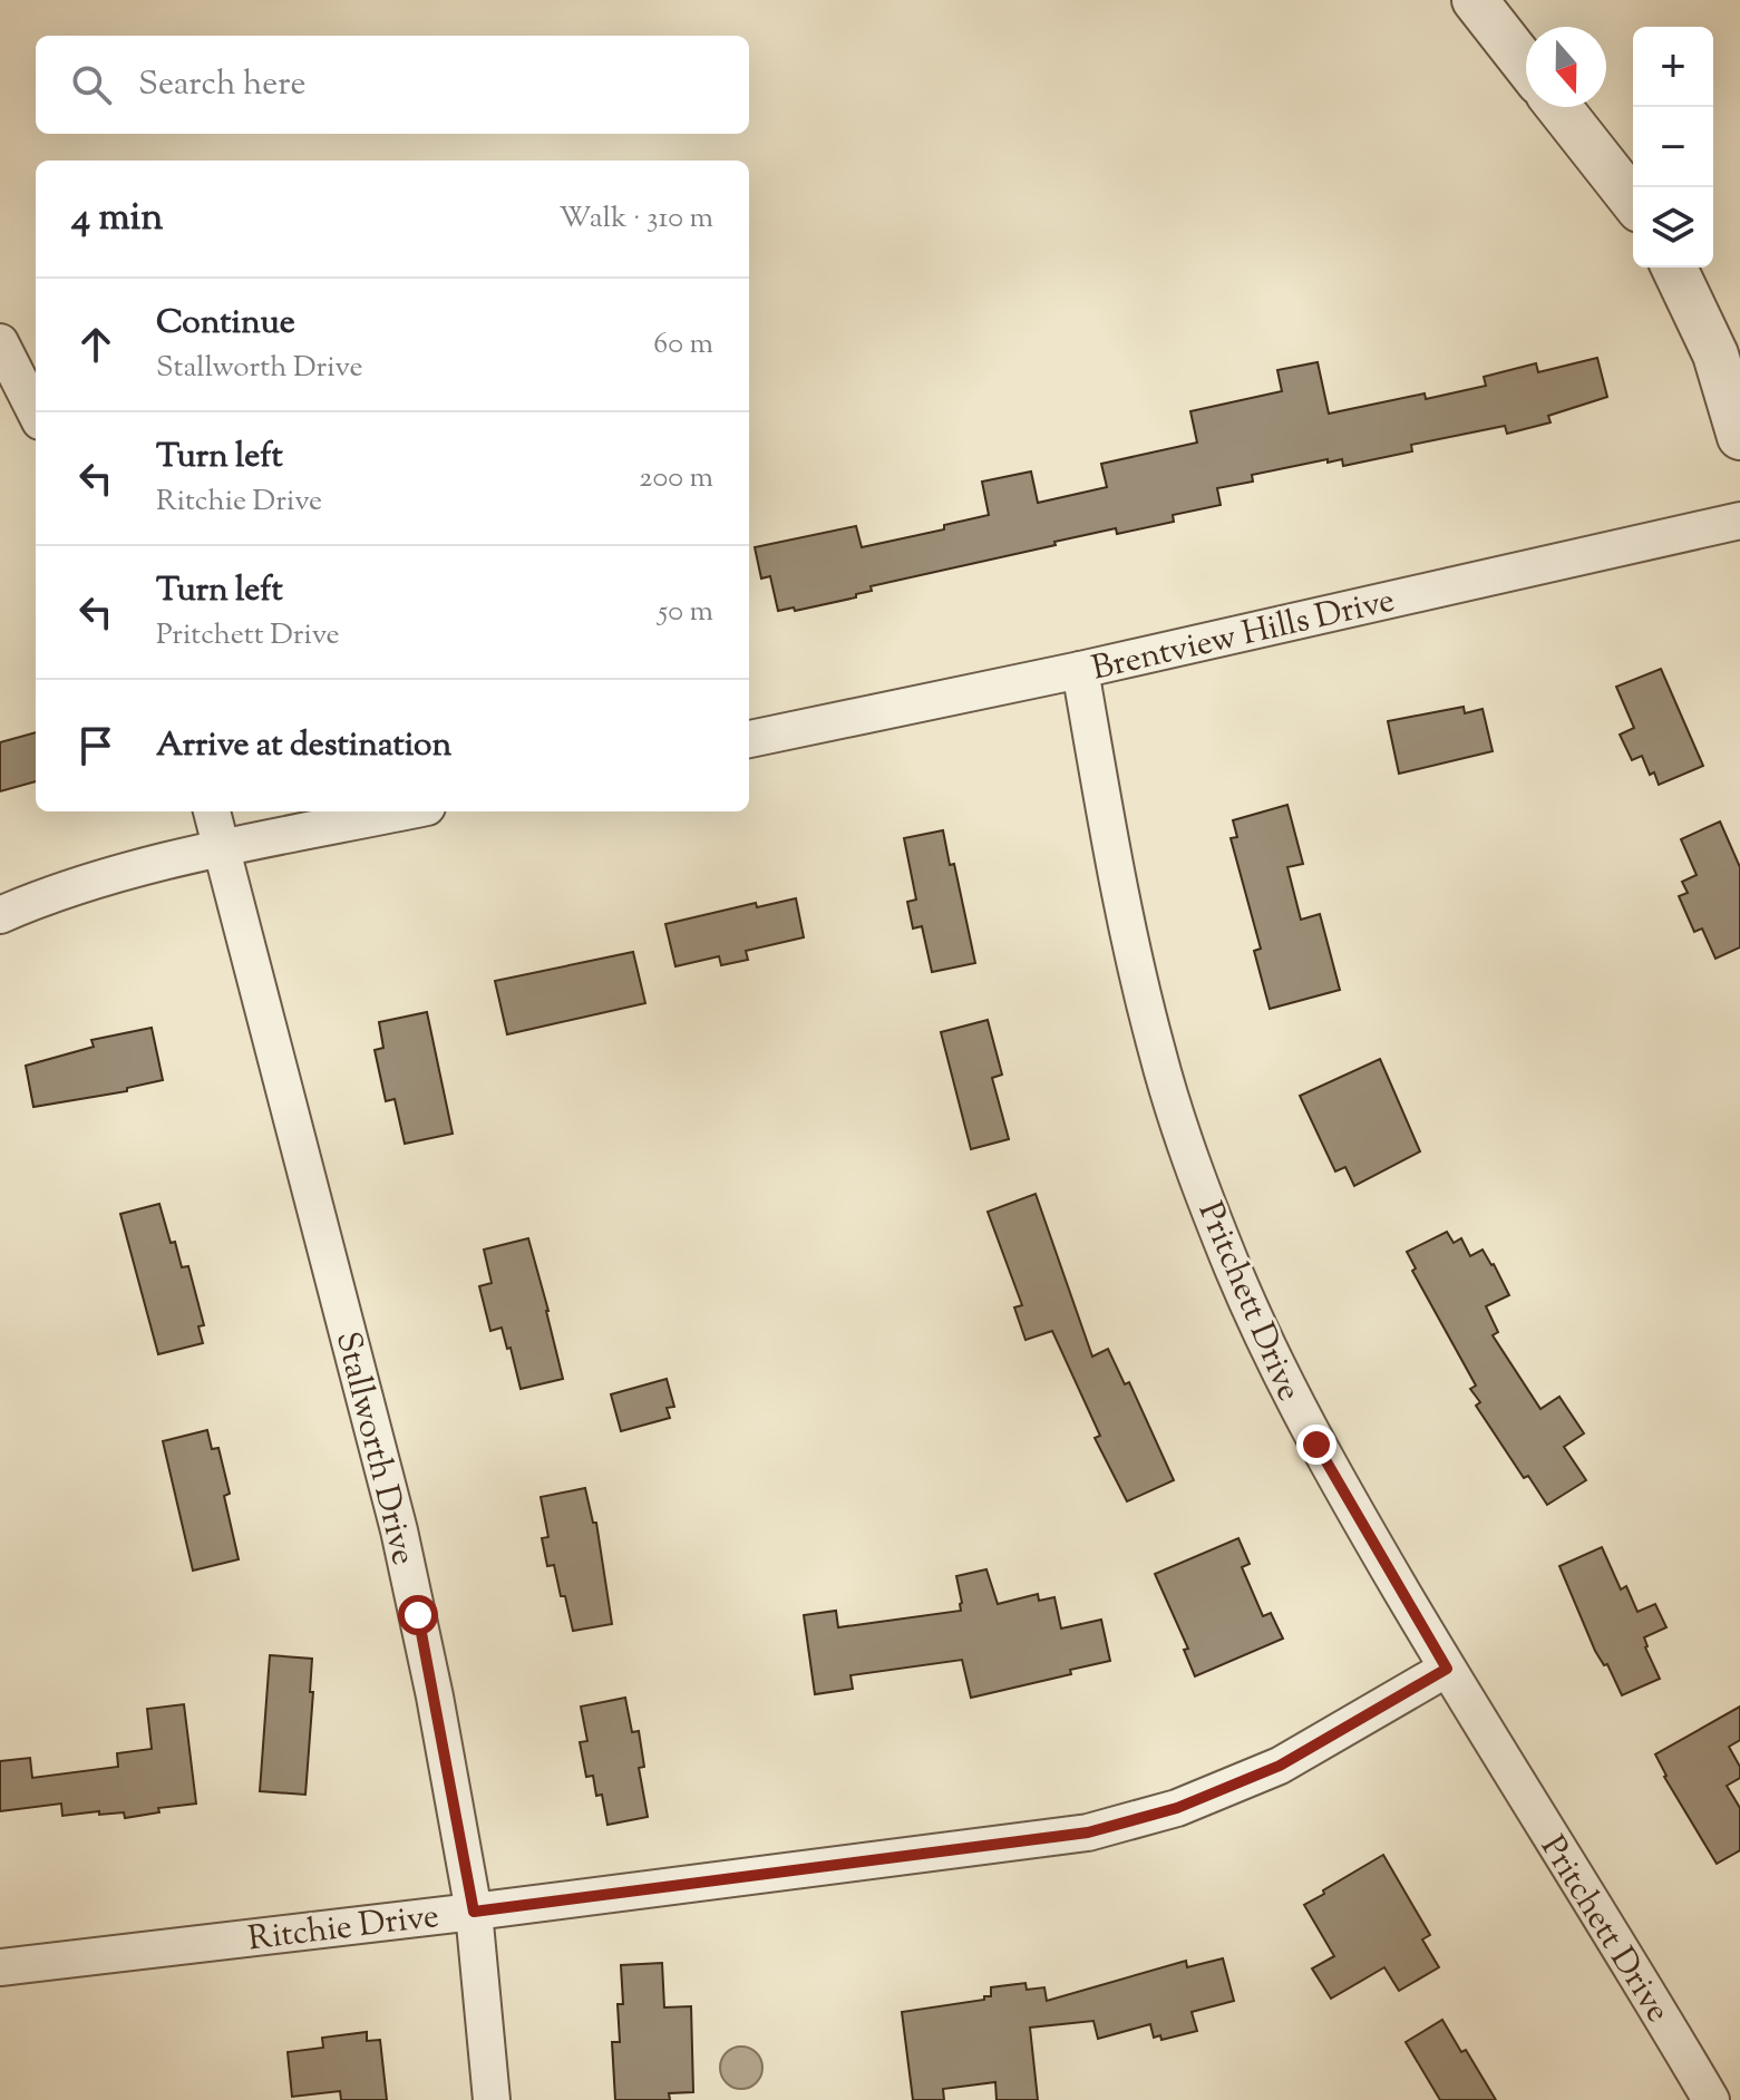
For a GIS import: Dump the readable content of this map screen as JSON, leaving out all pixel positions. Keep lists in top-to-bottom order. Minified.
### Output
{"streets":{"street":["Brentview Hills Drive","Pritchett Drive","Stallworth Drive","Ritchie Drive"]},"crossings":[["Brentview Hills Drive","Pritchett Drive"],["Pritchett Drive","Ritchie Drive"],["Stallworth Drive","Ritchie Drive"]],"north":"bottom","page":{"map_buttons":["+","−"],"search":"Search here","heading":["4 min","Walk · 310 m"],"list":[["Continue","Stallworth Drive","60 m"],["Turn left","Ritchie Drive","200 m"],["Turn left","Pritchett Drive","50 m"],"Arrive at destination"]}}
